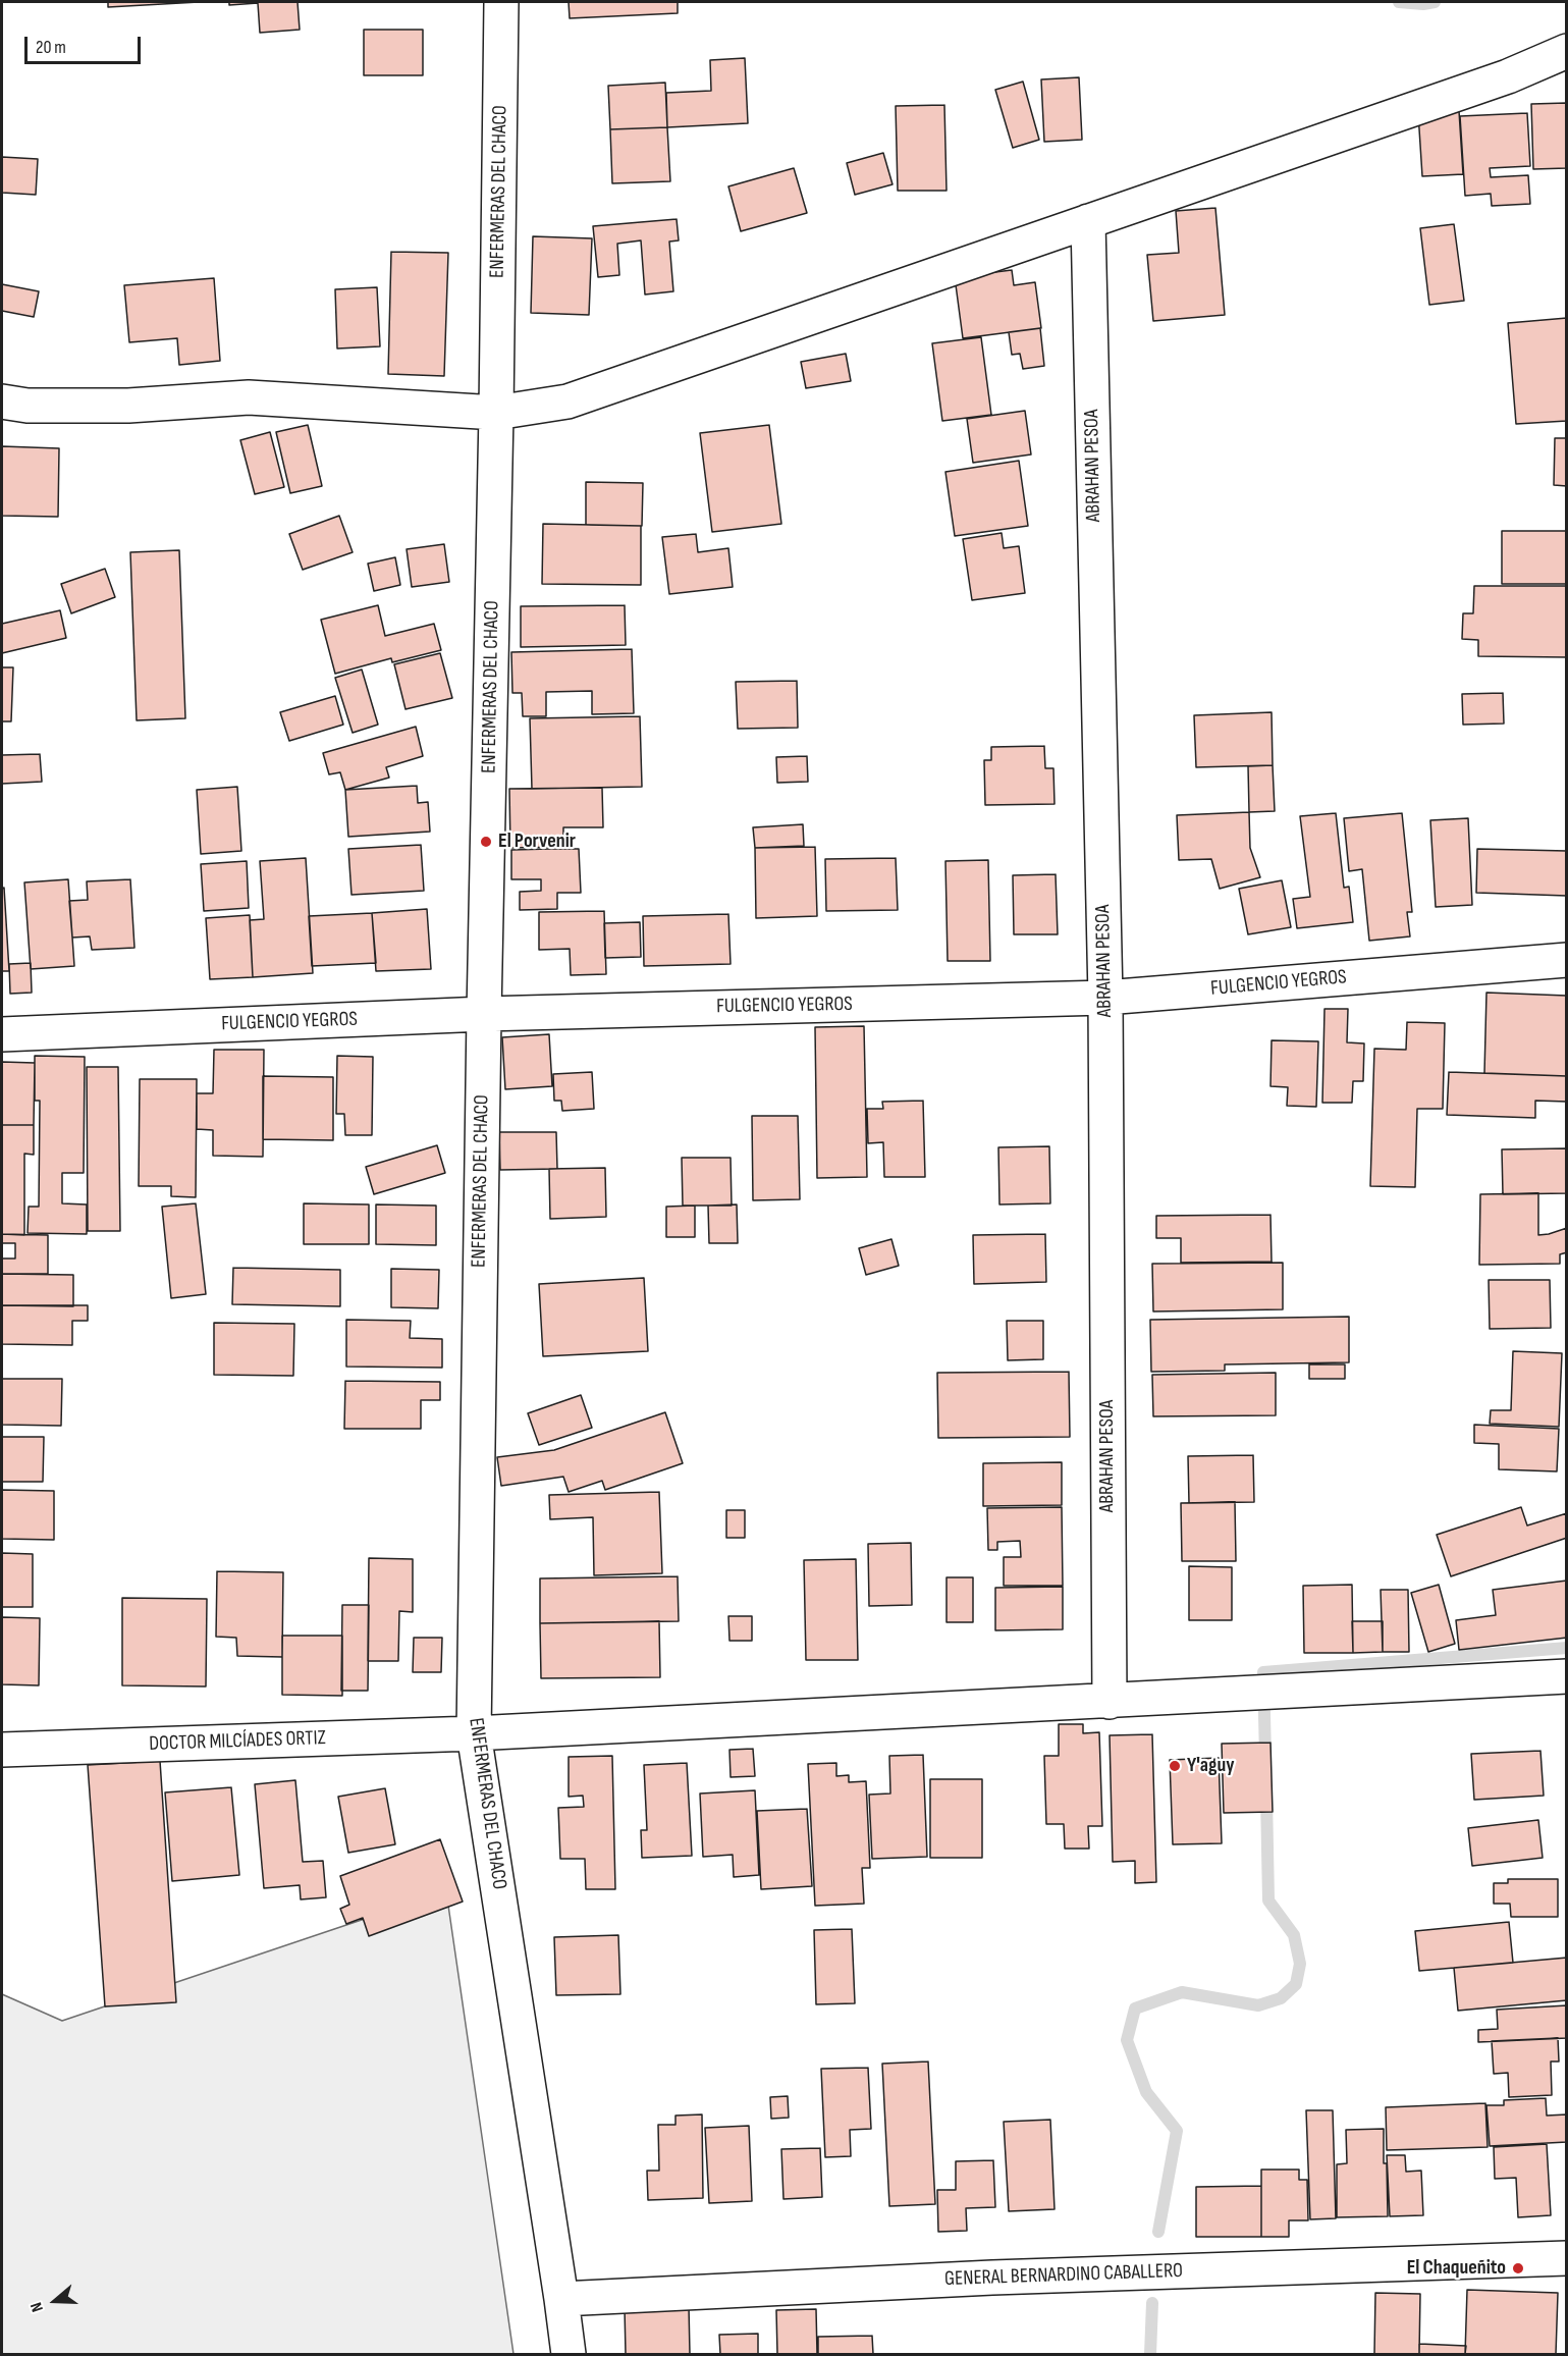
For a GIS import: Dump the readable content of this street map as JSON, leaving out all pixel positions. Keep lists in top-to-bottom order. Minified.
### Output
{"streets":{"street":["ENFERMERAS DEL CHACO","ABRAHAN PESOA","FULGENCIO YEGROS","DOCTOR MILCÍADES ORTIZ","GENERAL BERNARDINO CABALLERO"]},"crossings":[["ENFERMERAS DEL CHACO","FULGENCIO YEGROS"],["ENFERMERAS DEL CHACO","DOCTOR MILCÍADES ORTIZ"],["ENFERMERAS DEL CHACO","GENERAL BERNARDINO CABALLERO"],["ABRAHAN PESOA","FULGENCIO YEGROS"],["ABRAHAN PESOA","DOCTOR MILCÍADES ORTIZ"]],"places":["El Porvenir","Y'aguy","El Chaqueñito"],"scale_bar":"20 m","north":"left"}
